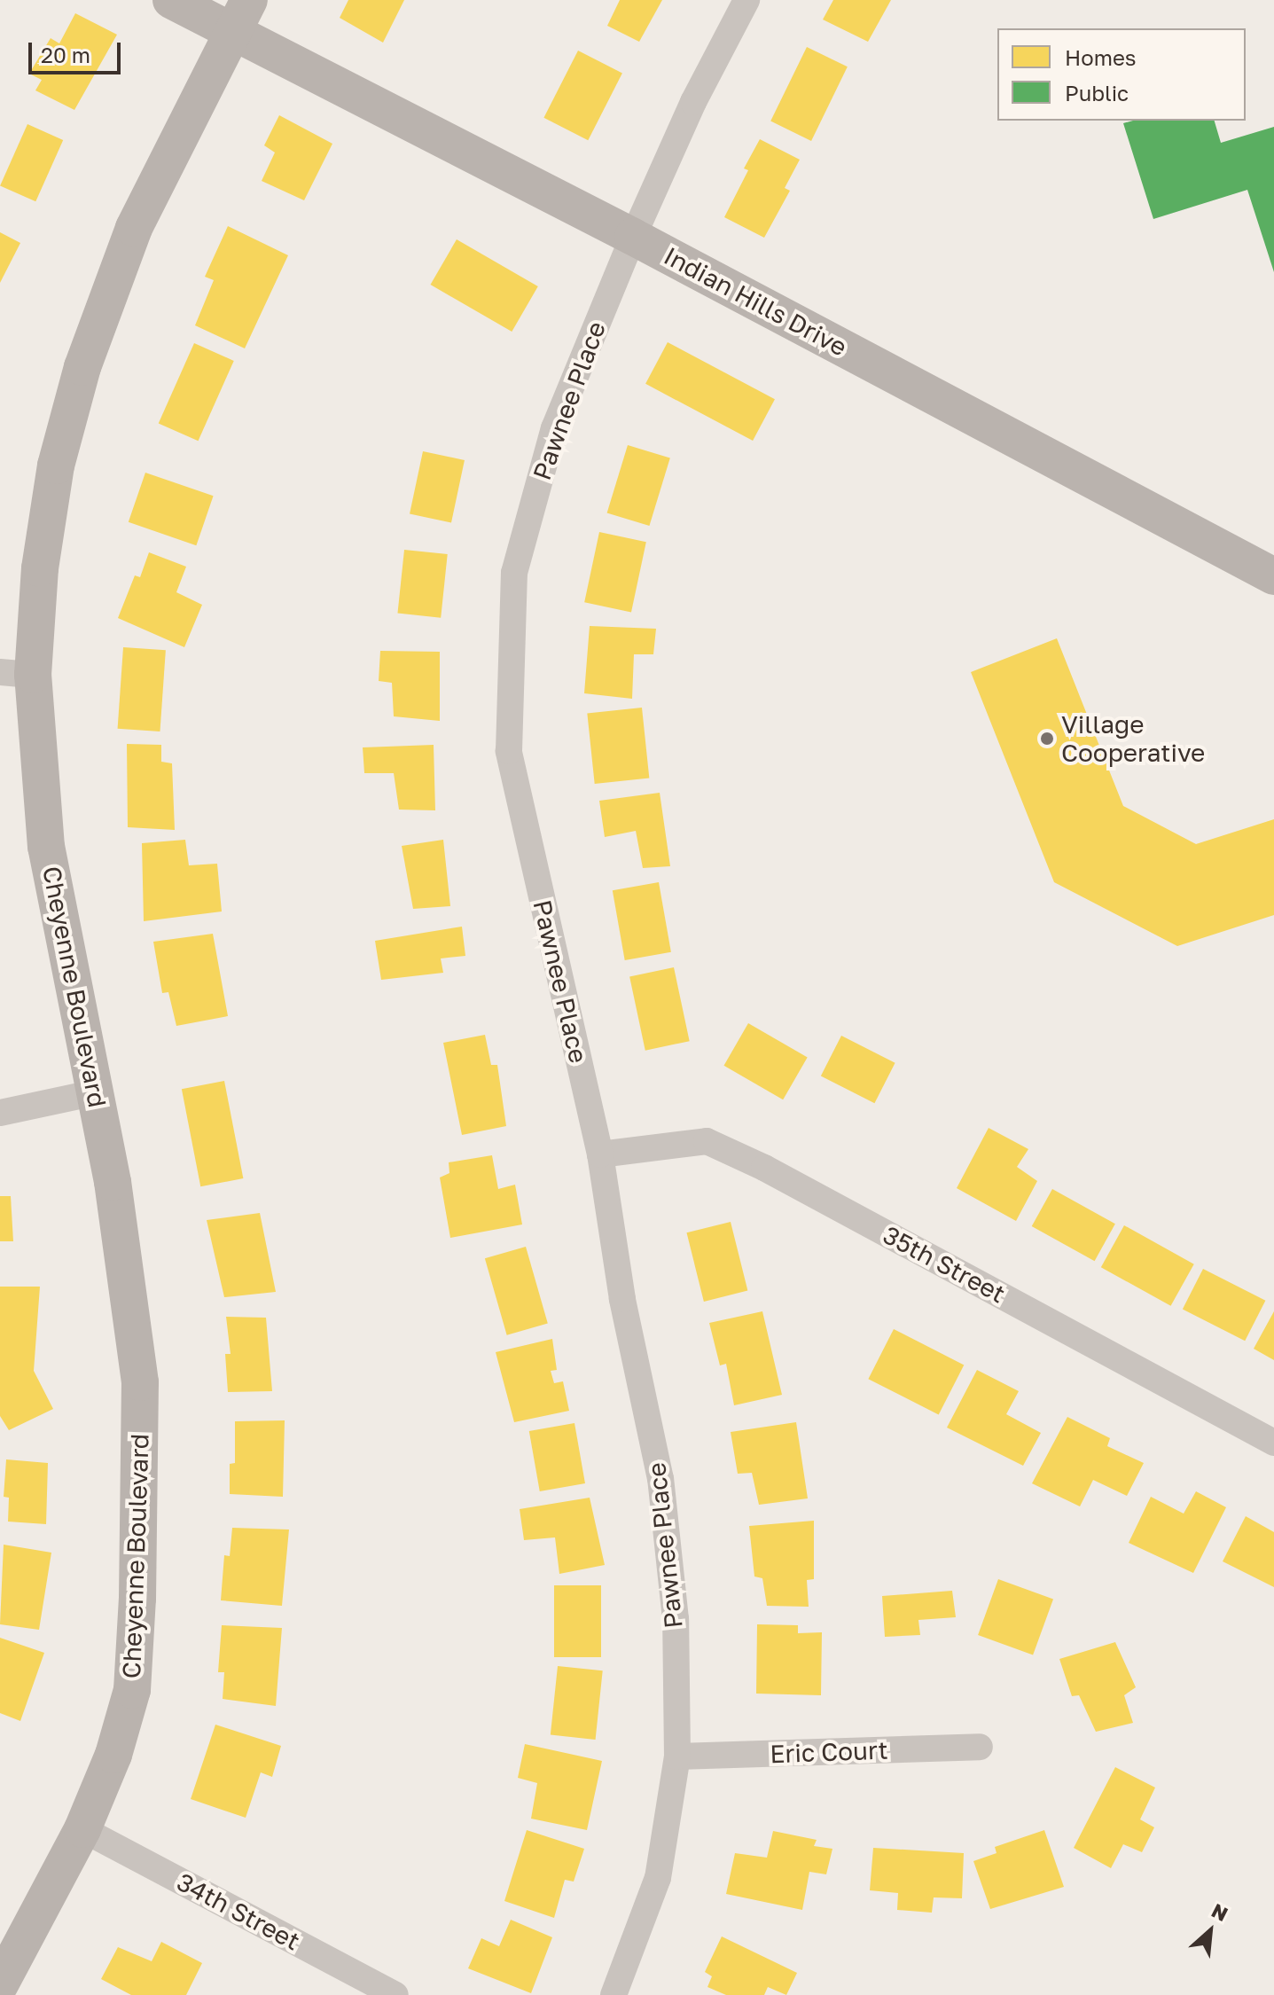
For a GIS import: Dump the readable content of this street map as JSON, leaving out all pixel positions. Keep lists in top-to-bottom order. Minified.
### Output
{"streets":{"street":["Indian Hills Drive","Pawnee Place","Cheyenne Boulevard","35th Street","Eric Court","34th Street"]},"crossings":[["Indian Hills Drive","Pawnee Place"],["Indian Hills Drive","Cheyenne Boulevard"],["Pawnee Place","35th Street"],["Pawnee Place","Eric Court"],["Cheyenne Boulevard","34th Street"]],"places":["Village Cooperative"],"legend":["Homes","Public"],"scale_bar":"20 m","north":"top right"}
